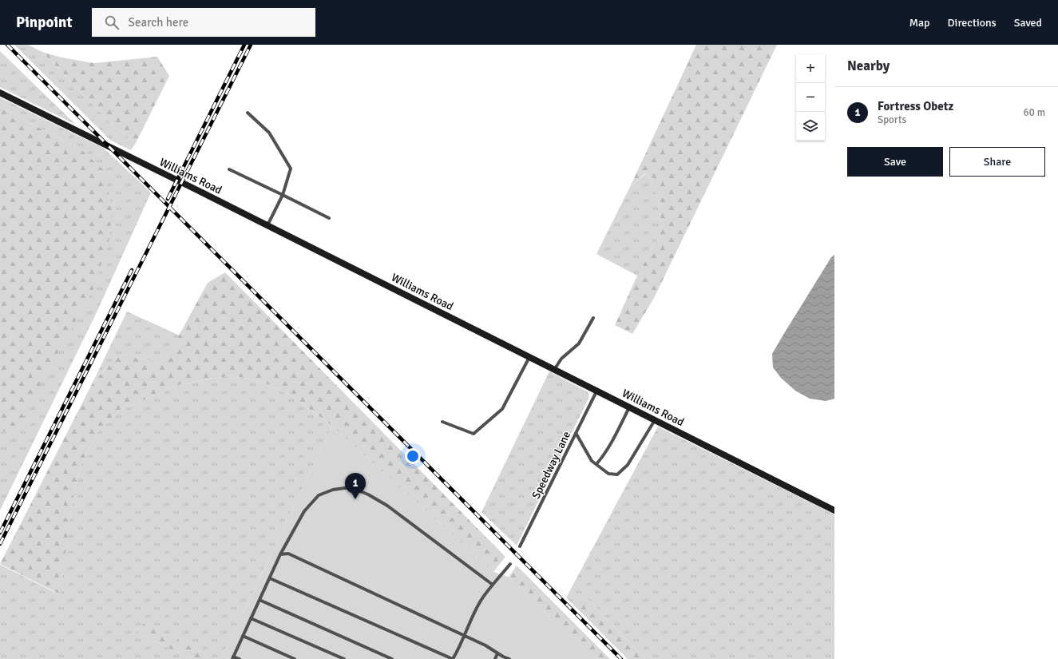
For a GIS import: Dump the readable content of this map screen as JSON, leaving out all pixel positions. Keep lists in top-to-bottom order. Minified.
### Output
{"streets":{"main road":["Williams Road"],"lane":["Speedway Lane"]},"crossings":[["Williams Road","Speedway Lane"]],"page":{"header":"Pinpoint","search":"Search here","nav":["Map","Directions","Saved"],"heading":"Nearby","map_buttons":["+","−"],"list":[{"mark":"1","name":"Fortress Obetz","note":"Sports","value":"60 m"}],"buttons":["Save","Share"],"pins":"1"}}
